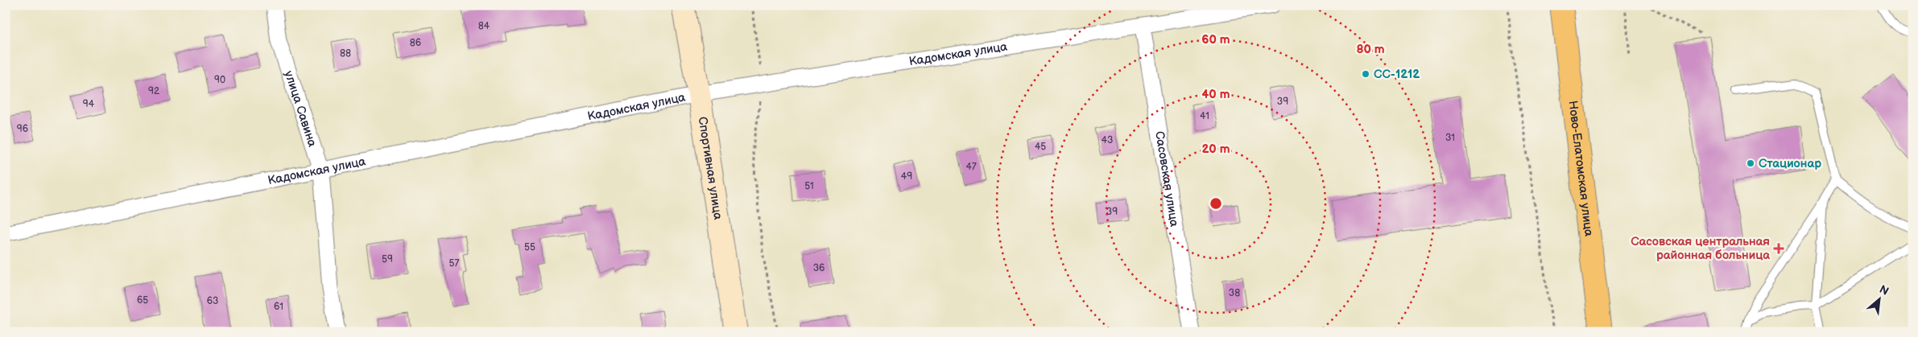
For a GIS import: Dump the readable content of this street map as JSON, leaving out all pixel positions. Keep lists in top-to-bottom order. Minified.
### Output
{"streets":{"main road":["Ново-Елатомская улица"],"street":["Кадомская улица","улица Савина","Спортивная улица","Сасовская улица"]},"crossings":[["Кадомская улица","улица Савина"],["Кадомская улица","Спортивная улица"],["Кадомская улица","Сасовская улица"]],"places":{"other":["СС-1212","Стационар"],"health":["Сасовская центральная районная больница"]},"house_numbers":["84","86","88","90","92","39","94","41","96","31","43","45","47","49","51","39","55","59","57","36","38","65","63","61"],"north":"top right","rings":["60 m","80 m","40 m","20 m"]}
